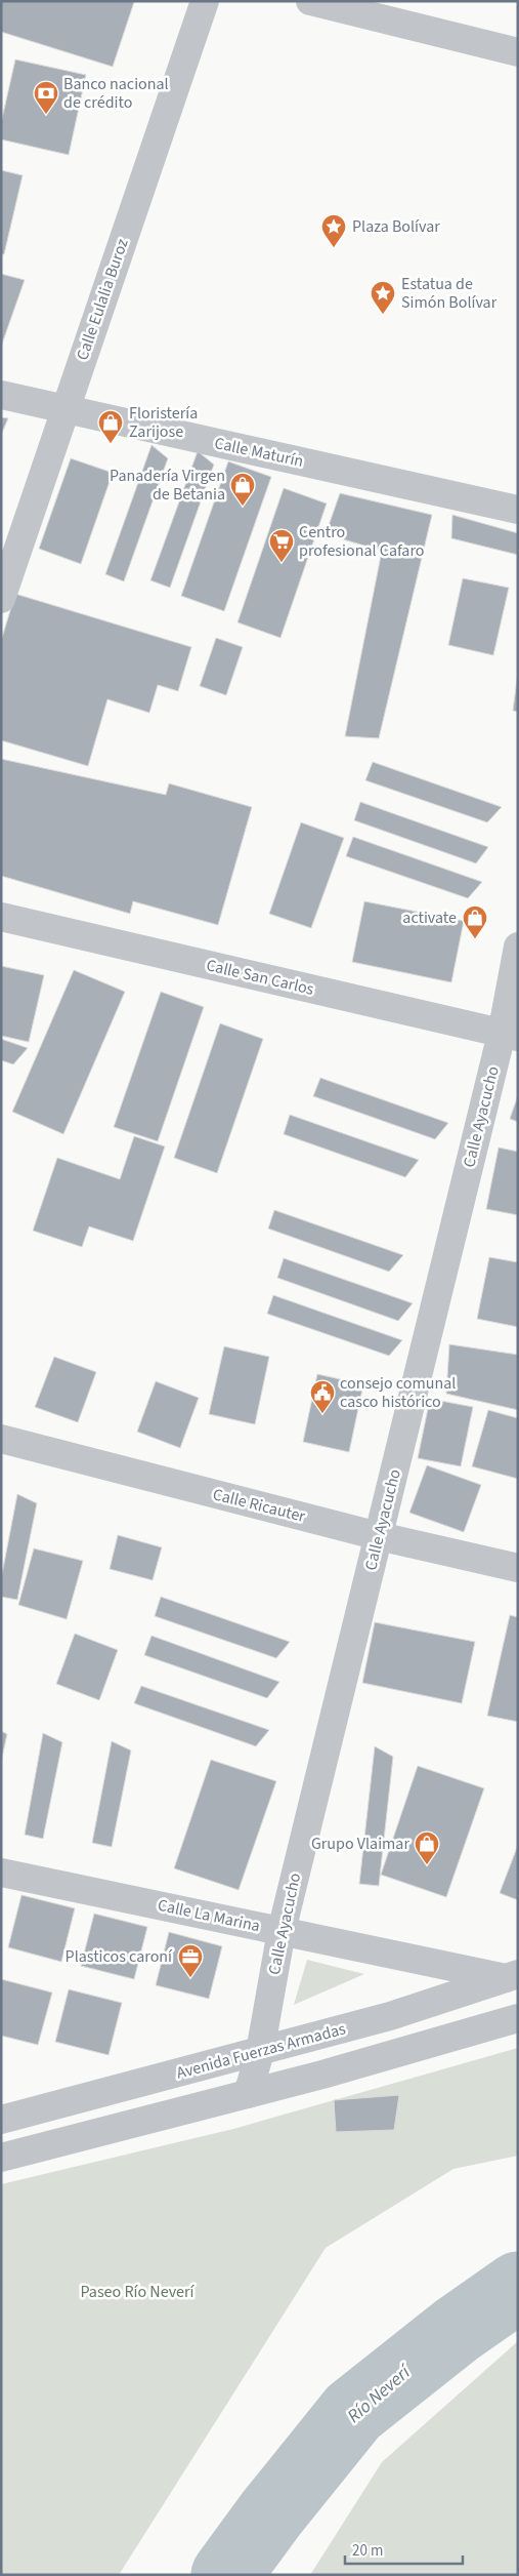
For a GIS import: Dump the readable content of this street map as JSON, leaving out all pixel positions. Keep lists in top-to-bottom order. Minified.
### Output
{"streets":{"street":["Calle Eulalia Buroz","Calle Maturín","Calle San Carlos","Calle Ayacucho","Calle Ricauter","Calle La Marina","Avenida Fuerzas Armadas"]},"crossings":[["Calle Eulalia Buroz","Calle Maturín"],["Calle San Carlos","Calle Ayacucho"],["Calle Ayacucho","Calle Ricauter"],["Calle Ayacucho","Calle La Marina"],["Calle Ayacucho","Avenida Fuerzas Armadas"],["Calle La Marina","Avenida Fuerzas Armadas"]],"water":["Río Neverí"],"parks":["Paseo Río Neverí"],"places":{"bank":["Banco nacional de crédito"],"place":["Plaza Bolívar","Estatua de Simón Bolívar"],"shop":["Floristería Zarijose","Panadería Virgen de Betania","activate","Grupo Vlaimar"],"supermarket":["Centro profesional Cafaro"],"public building":["consejo comunal casco histórico"],"office":["Plasticos caroní"]},"scale_bar":"20 m"}
